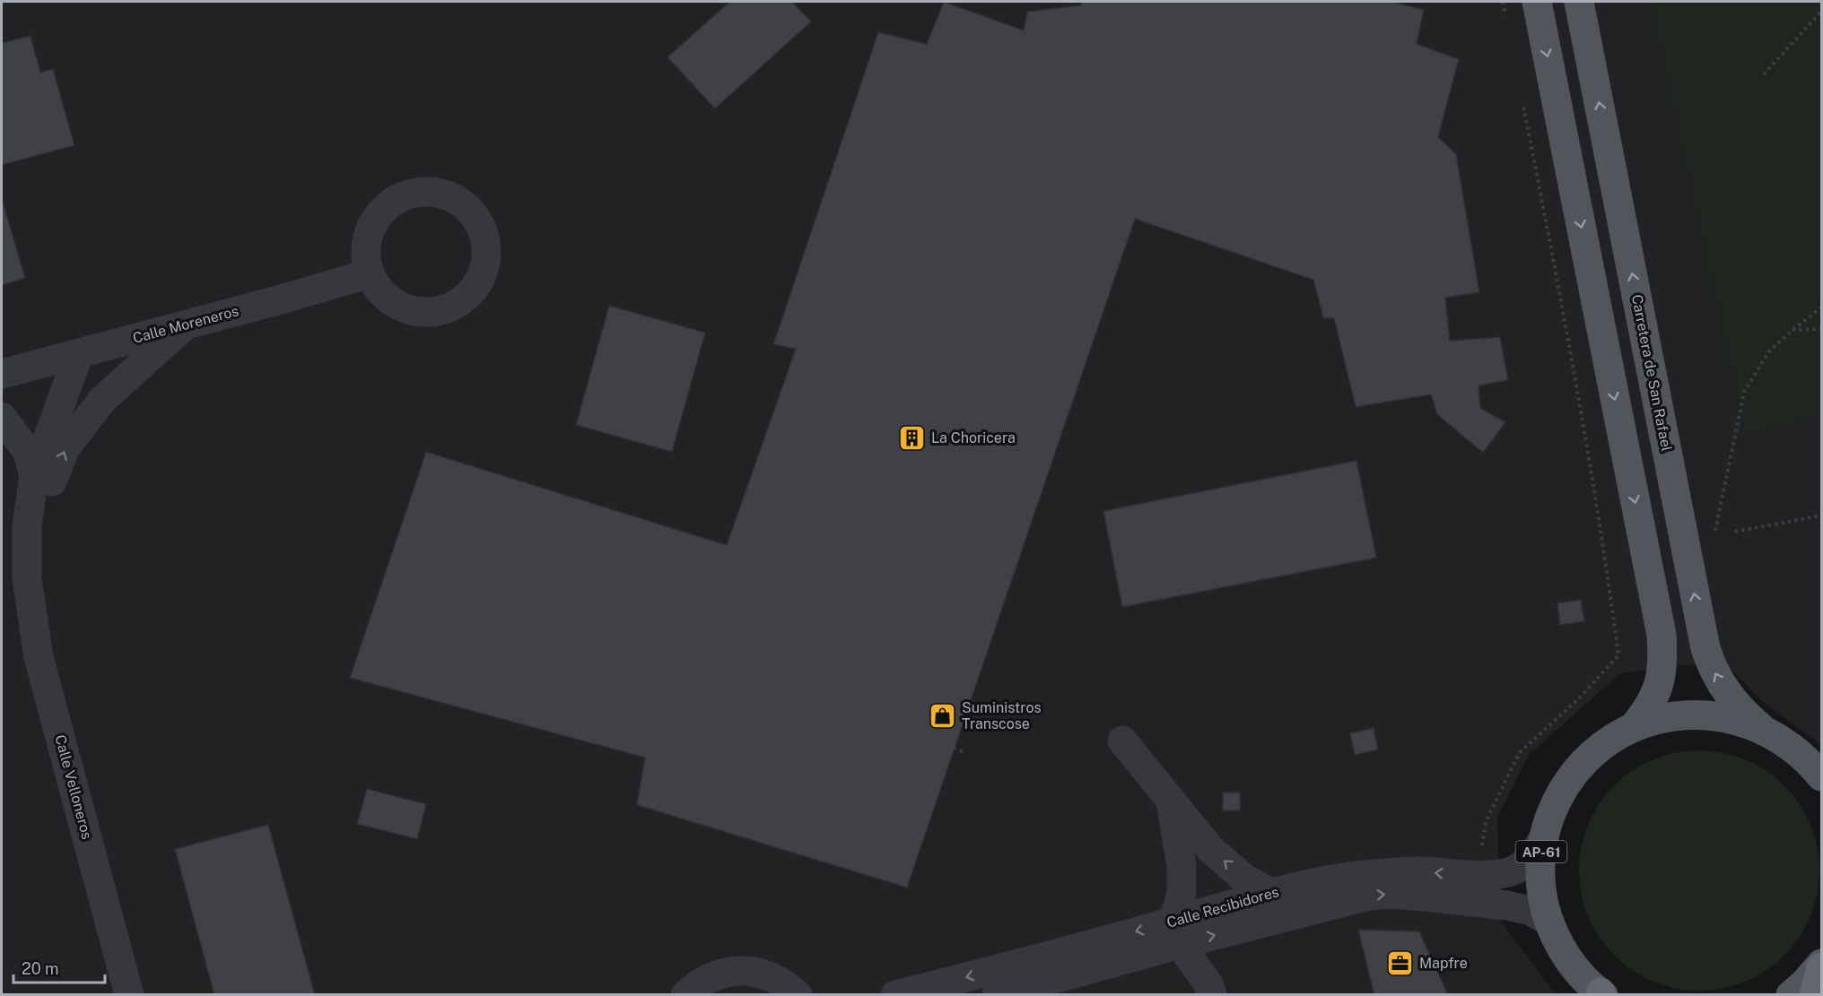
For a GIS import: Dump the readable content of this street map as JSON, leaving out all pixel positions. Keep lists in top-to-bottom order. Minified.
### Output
{"streets":{"main road":["Carretera de San Rafael","AP-61"],"street":["Calle Moreneros","Calle Velloneros","Calle Recibidores"]},"crossings":[["Calle Moreneros","Calle Velloneros"],["Carretera de San Rafael","AP-61"],["AP-61","Calle Recibidores"]],"places":{"building":["La Choricera"],"shop":["Suministros Transcose"],"office":["Mapfre"]},"scale_bar":"20 m"}
